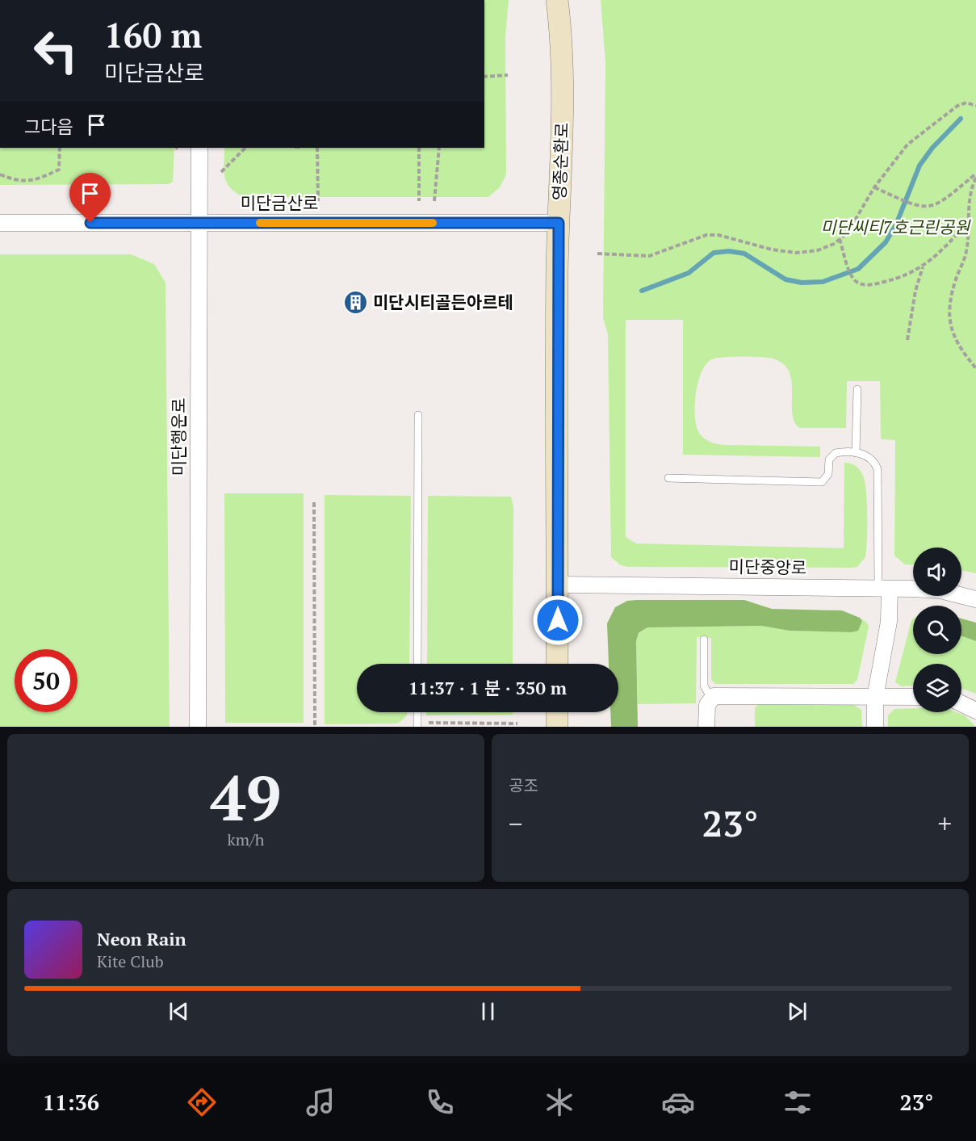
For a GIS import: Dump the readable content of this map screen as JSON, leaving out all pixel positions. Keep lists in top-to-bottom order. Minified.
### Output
{"streets":{"main road":["영종순환로"],"street":["미단금산로","미단행운로","미단중앙로"]},"crossings":[["영종순환로","미단금산로"],["영종순환로","미단중앙로"],["미단금산로","미단행운로"]],"parks":["미단씨티7호근린공원"],"places":{"building":["미단시티골든아르테"]},"page":{"turn":["160 m","미단금산로"],"then":"그다음","limit":"50","trip":"11:37 · 1 분 · 350 m","tile":[["49","km/h"],"공조"],"heat":["−","23°","+"],"song":["Neon Rain","Kite Club"],"tabs":["11:36","23°"]}}
